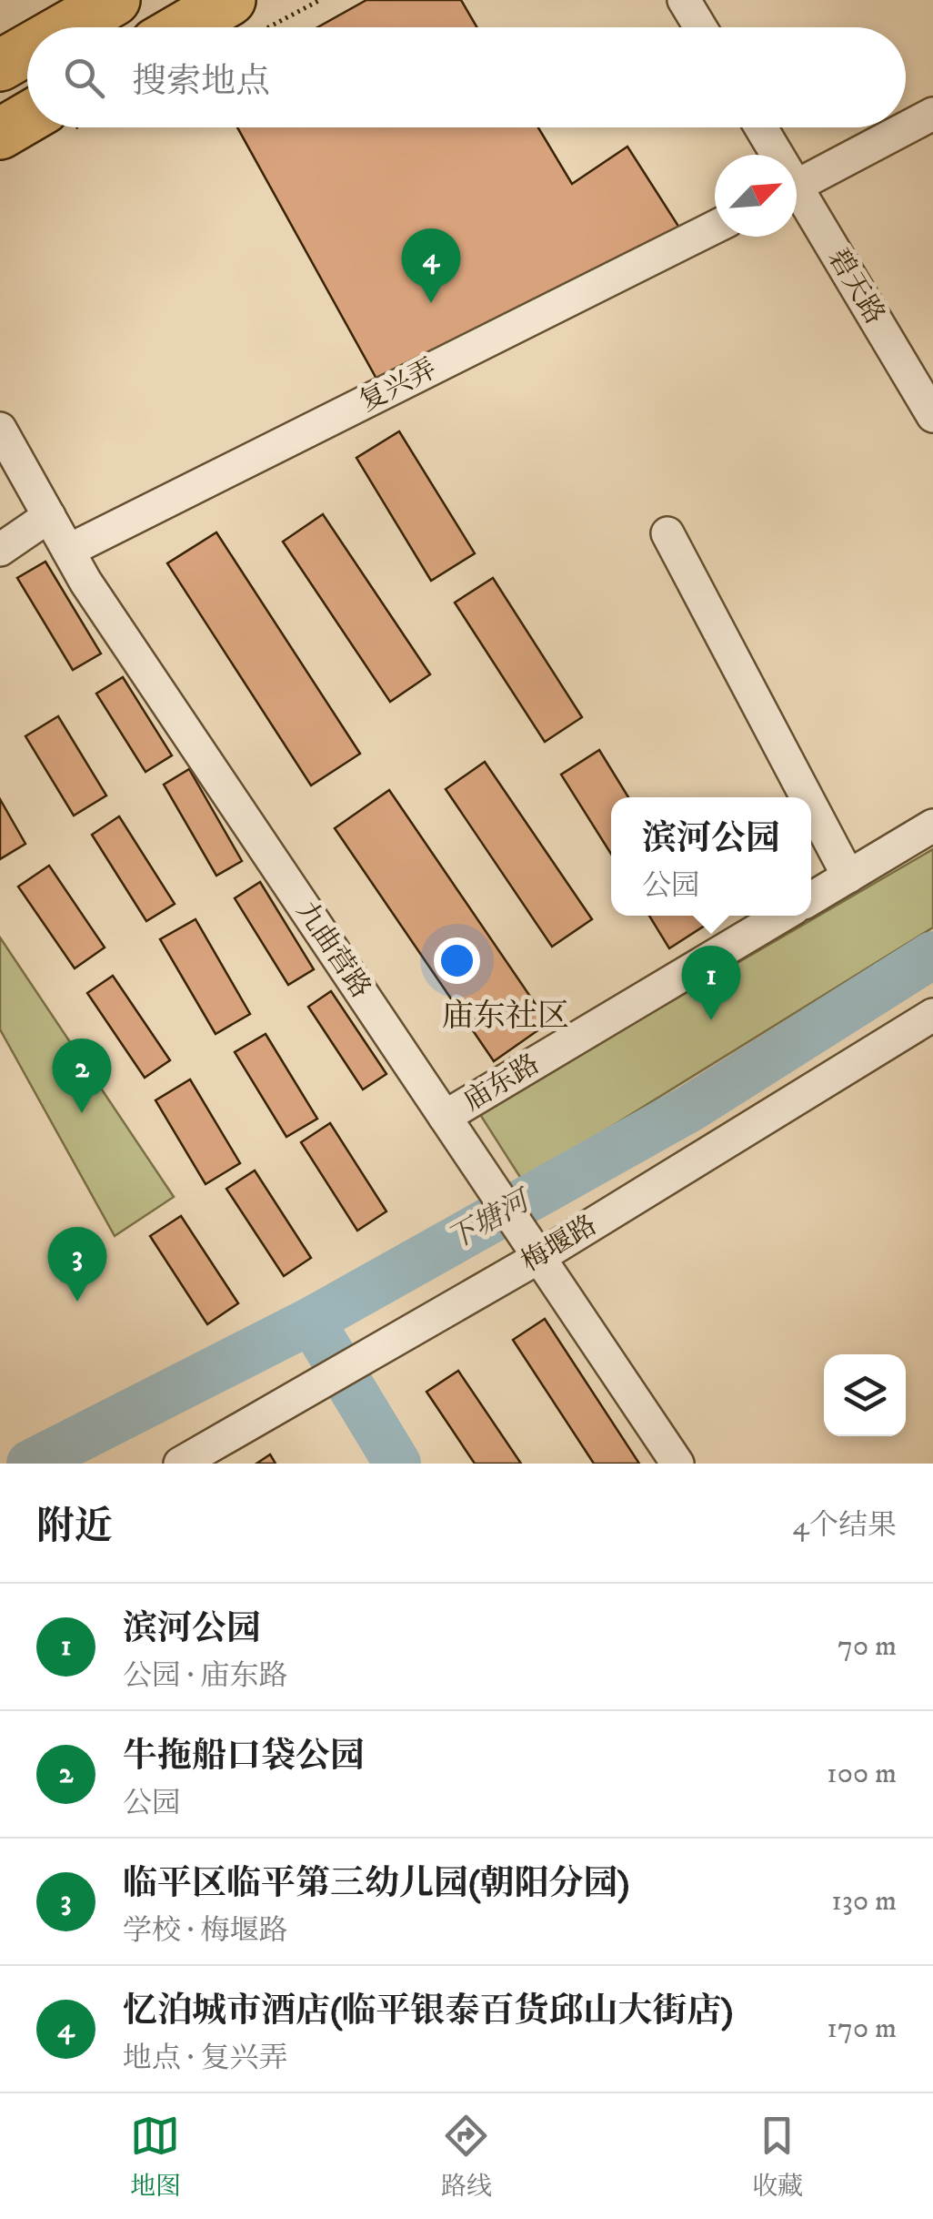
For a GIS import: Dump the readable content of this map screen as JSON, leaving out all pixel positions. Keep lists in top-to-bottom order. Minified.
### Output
{"streets":{"street":["碧天路","复兴弄","九曲营路","庙东路","梅堰路"]},"crossings":[["复兴弄","九曲营路"],["九曲营路","庙东路"],["九曲营路","梅堰路"]],"districts":["庙东社区"],"water":["下塘河"],"north":"top right","page":{"search":"搜索地点","pins":["4","1","2","3"],"popup":["滨河公园","公园"],"heading":["附近","4个结果"],"list":[{"mark":"1","name":"滨河公园","note":"公园 · 庙东路","value":"70 m"},{"mark":"2","name":"牛拖船口袋公园","note":"公园","value":"100 m"},{"mark":"3","name":"临平区临平第三幼儿园(朝阳分园)","note":"学校 · 梅堰路","value":"130 m"},{"mark":"4","name":"忆泊城市酒店(临平银泰百货邱山大街店)","note":"地点 · 复兴弄","value":"170 m"}],"nav":["地图","路线","收藏"]}}
